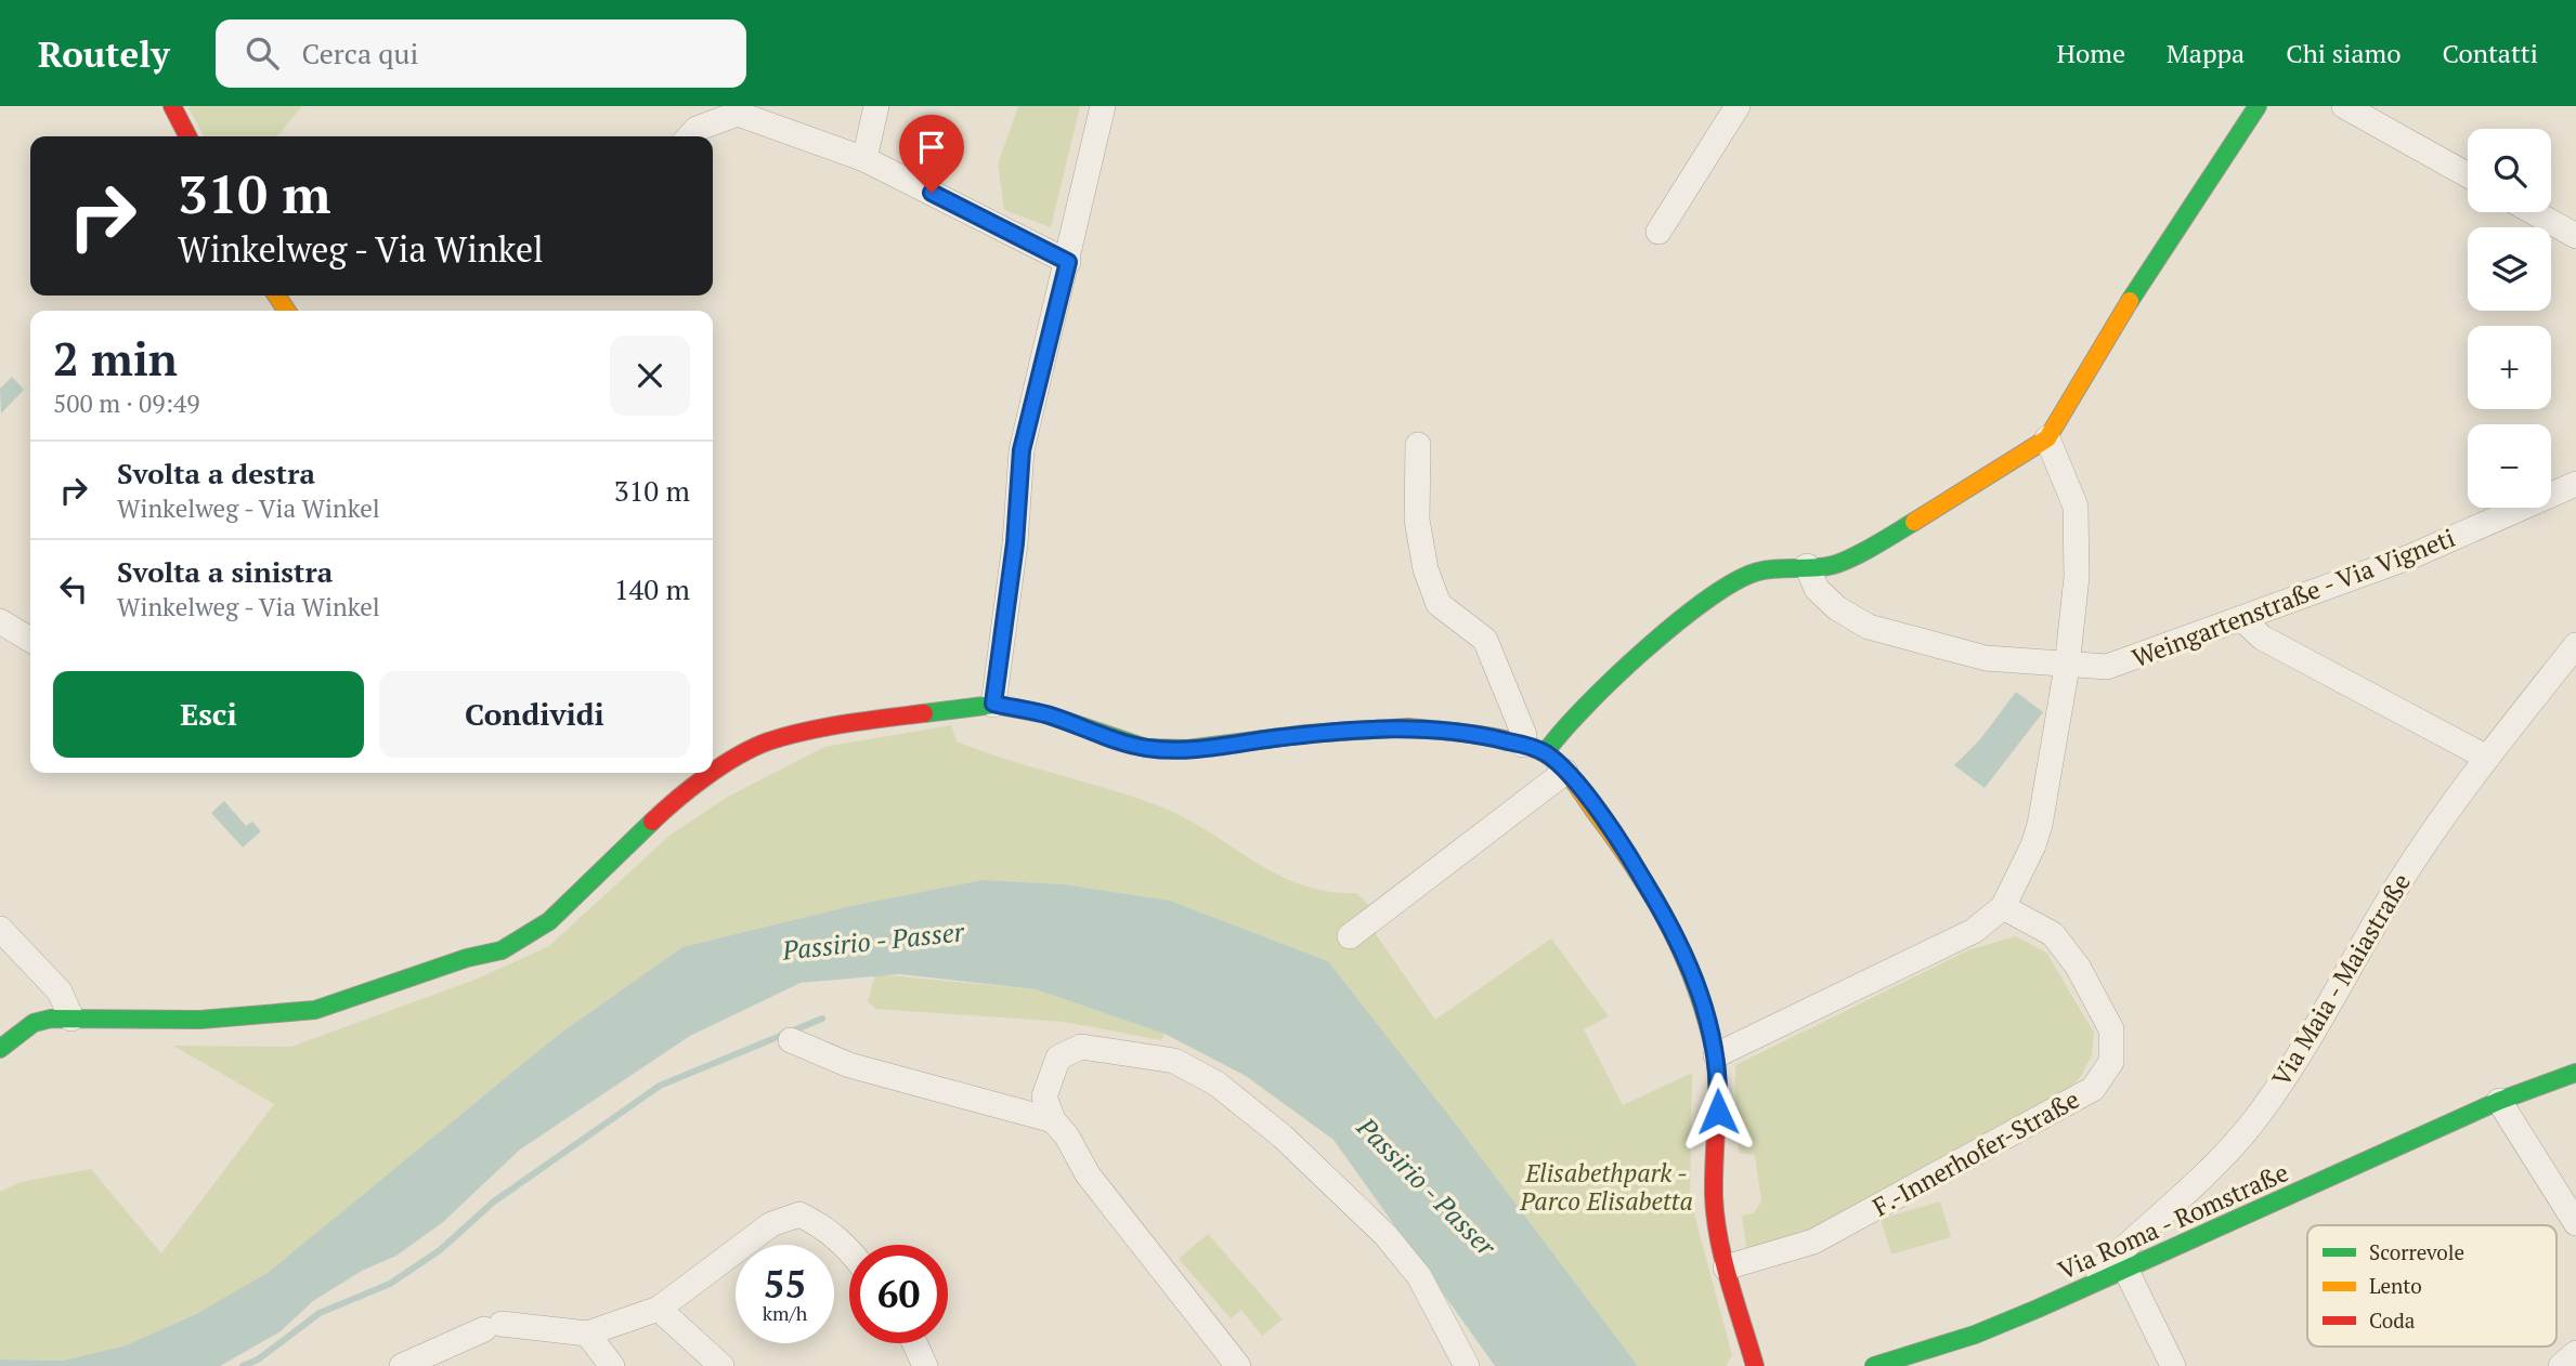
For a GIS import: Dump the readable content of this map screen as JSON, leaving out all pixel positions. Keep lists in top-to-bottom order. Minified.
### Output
{"streets":{"main road":["Via Roma - Romstraße"],"street":["Weingartenstraße - Via Vigneti","Via Maia - Maiastraße","F.-Innerhofer-Straße"]},"crossings":[["Via Maia - Maiastraße","Via Roma - Romstraße"]],"water":["Passirio - Passer"],"parks":["Elisabethpark - Parco Elisabetta"],"legend":["Scorrevole","Lento","Coda"],"page":{"header":"Routely","search":"Cerca qui","nav":["Home","Mappa","Chi siamo","Contatti"],"map_buttons":["+","−"],"turn":["310 m","Winkelweg - Via Winkel"],"heading":["2 min","500 m · 09:49"],"list":[{"name":"Svolta a destra","note":"Winkelweg - Via Winkel","value":"310 m"},{"name":"Svolta a sinistra","note":"Winkelweg - Via Winkel","value":"140 m"}],"buttons":["Esci","Condividi"],"speed":"55 km/h","limit":"60"}}
